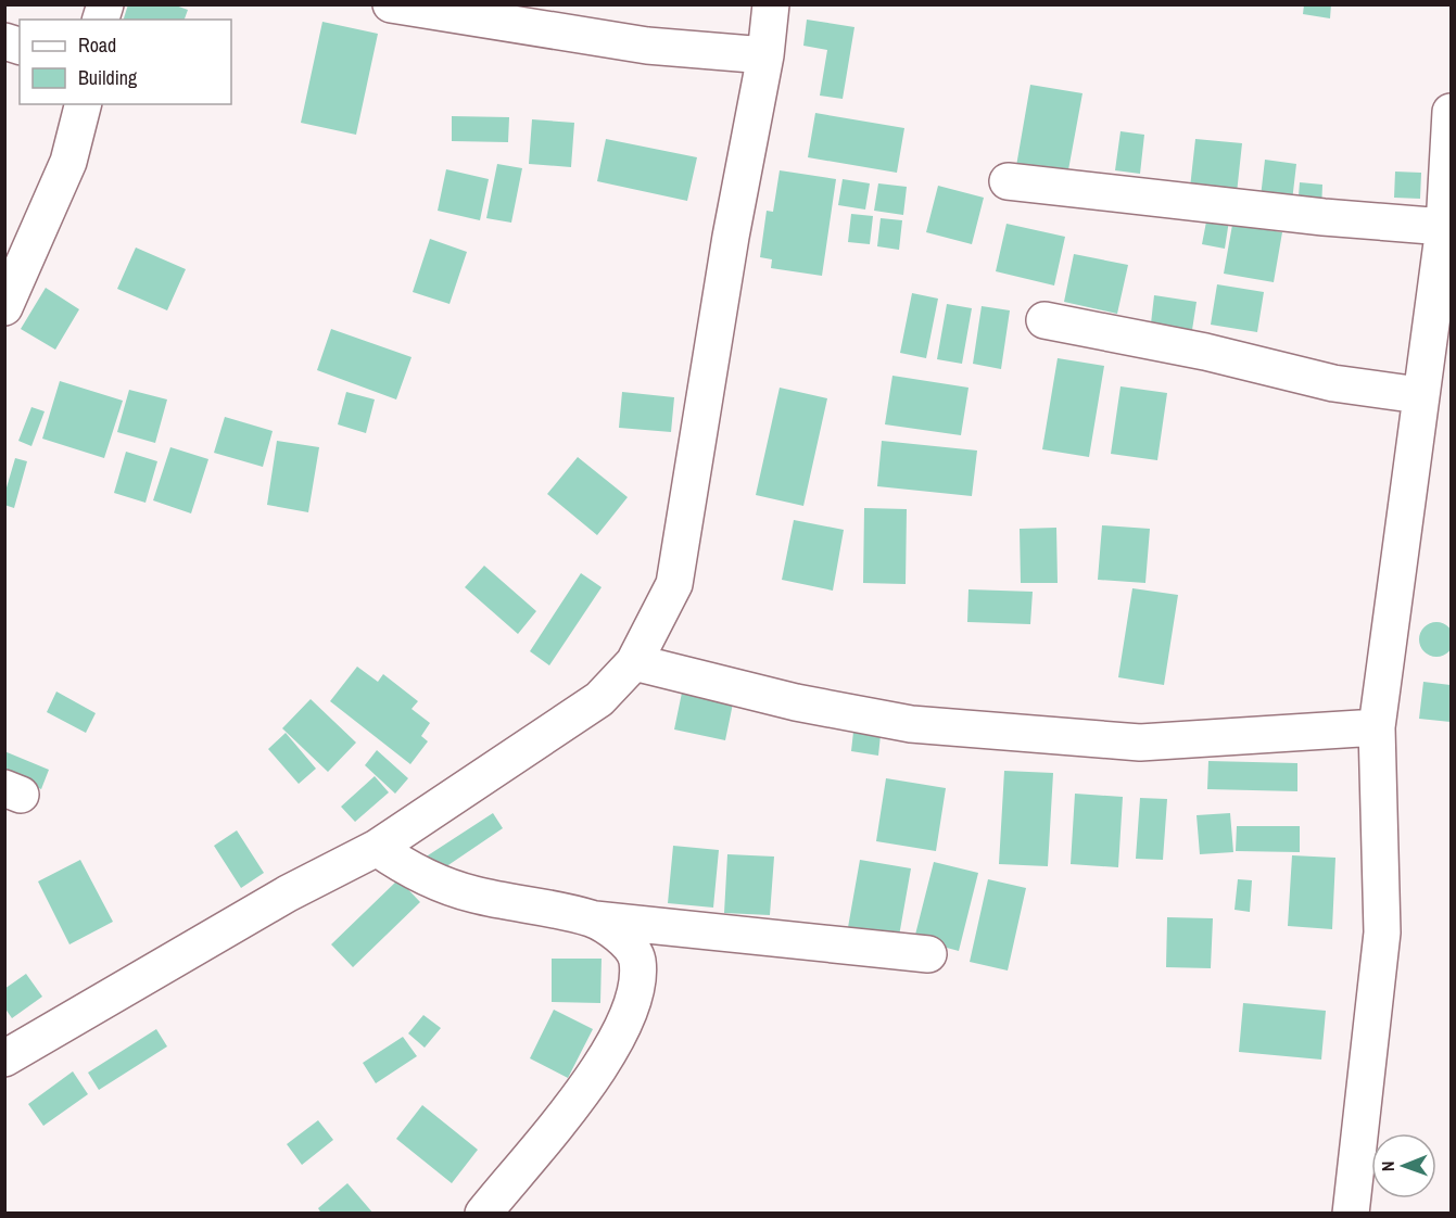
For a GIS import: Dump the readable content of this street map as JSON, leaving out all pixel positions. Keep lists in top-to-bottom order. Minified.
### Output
{"legend":["Road","Building"],"north":"left"}
